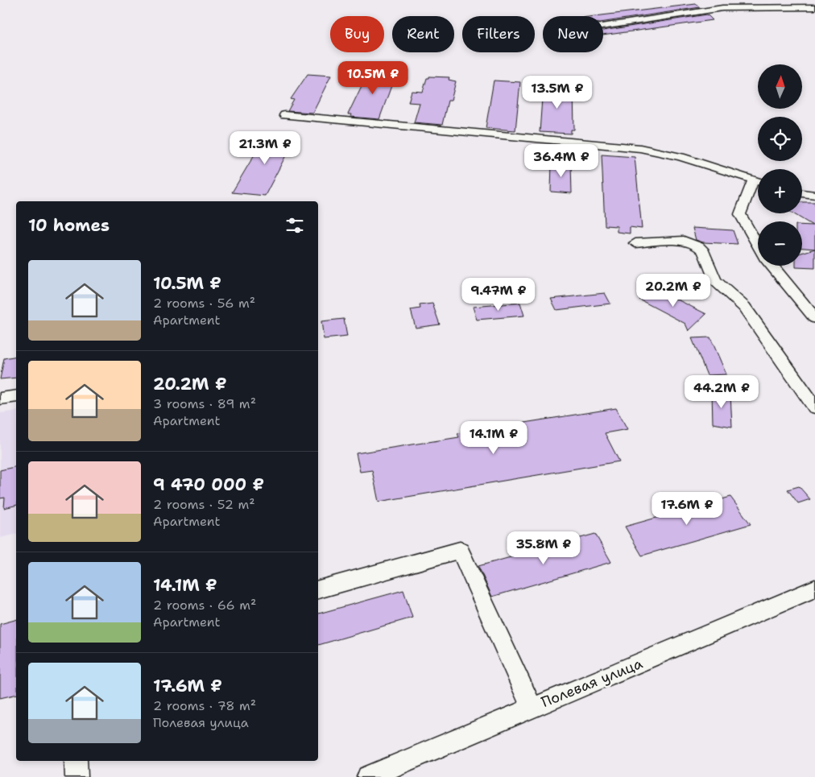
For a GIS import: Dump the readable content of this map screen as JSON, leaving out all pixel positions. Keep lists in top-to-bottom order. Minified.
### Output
{"streets":{"street":["Полевая улица"]},"north":"top","page":{"chip":["Buy","Rent","Filters","New"],"price":["10.5M ₽","13.5M ₽","21.3M ₽","36.4M ₽","20.2M ₽","9.47M ₽","44.2M ₽","14.1M ₽","17.6M ₽","35.8M ₽"],"map_buttons":["+","−"],"heading":"10 homes","list":[{"name":"10.5M ₽","note":"2 rooms · 56 m² · Apartment"},{"name":"20.2M ₽","note":"3 rooms · 89 m² · Apartment"},{"name":"9 470 000 ₽","note":"2 rooms · 52 m² · Apartment"},{"name":"14.1M ₽","note":"2 rooms · 66 m² · Apartment"},{"name":"17.6M ₽","note":"2 rooms · 78 m² · Полевая улица"}]}}
